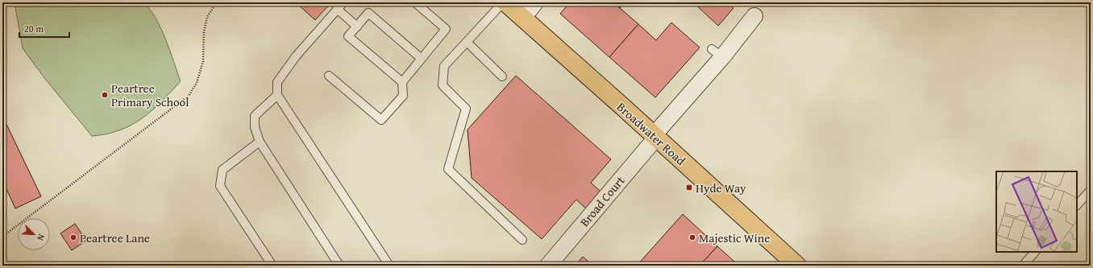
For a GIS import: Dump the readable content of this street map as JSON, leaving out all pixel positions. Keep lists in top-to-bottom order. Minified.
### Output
{"streets":{"main road":["Broadwater Road"],"street":["Broad Court"]},"crossings":[["Broadwater Road","Broad Court"]],"places":{"other":["Peartree Primary School","Peartree Lane","Majestic Wine"],"transit":["Hyde Way"]},"scale_bar":"20 m","north":"bottom right"}
